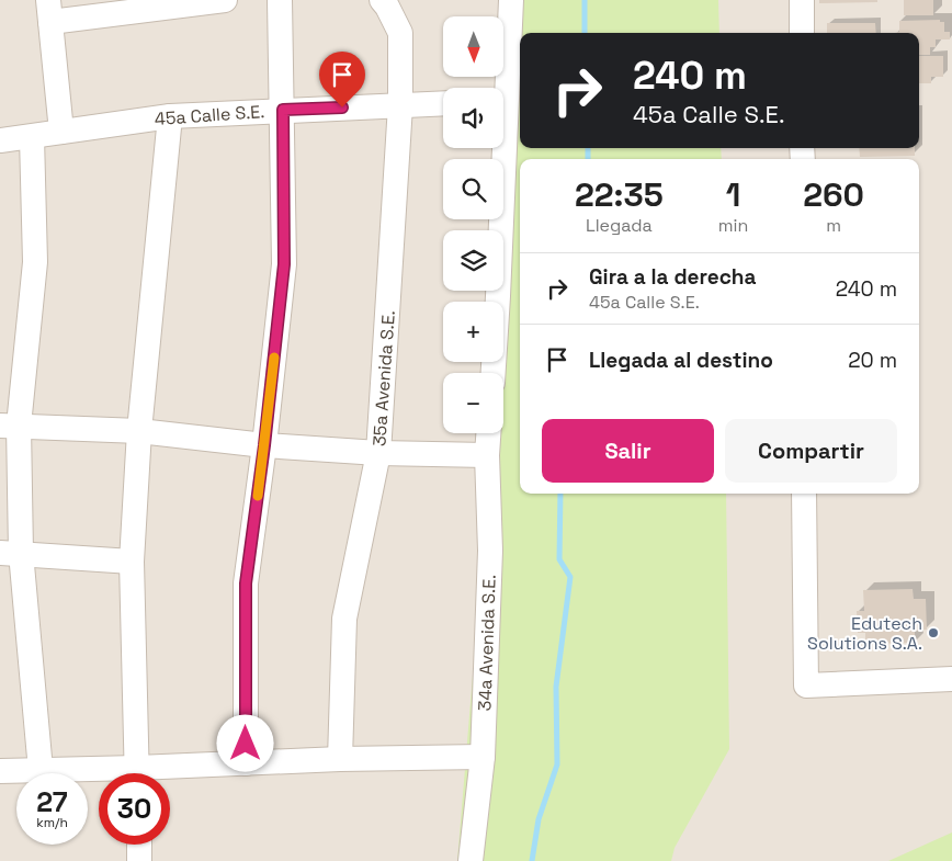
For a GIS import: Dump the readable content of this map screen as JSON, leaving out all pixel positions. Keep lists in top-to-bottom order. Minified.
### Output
{"streets":{"street":["45a Calle S.E.","35a Avenida S.E.","34a Avenida S.E."]},"crossings":[["45a Calle S.E.","35a Avenida S.E."]],"places":["Edutech Solutions S.A."],"north":"bottom","page":{"map_buttons":["+","−"],"turn":["240 m","45a Calle S.E."],"eta":["22:35","Llegada","1","min","260","m"],"list":[{"name":"Gira a la derecha","note":"45a Calle S.E.","value":"240 m"},{"name":"Llegada al destino","value":"20 m"}],"buttons":["Salir","Compartir"],"speed":"27 km/h","limit":"30"}}
